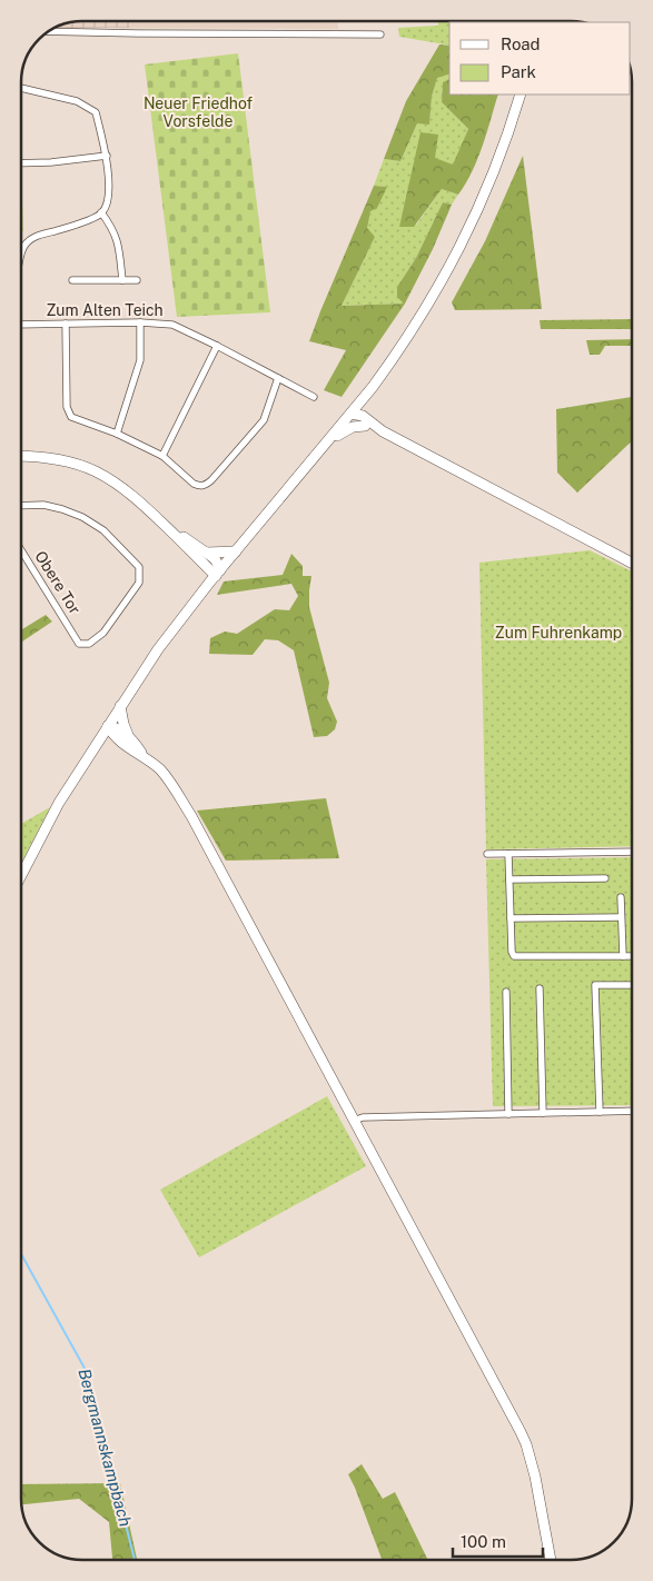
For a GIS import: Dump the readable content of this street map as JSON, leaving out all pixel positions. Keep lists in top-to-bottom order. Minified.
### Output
{"streets":{"street":["Zum Alten Teich","Obere Tor"]},"water":["Bergmannskampbach"],"parks":["Neuer Friedhof Vorsfelde","Zum Fuhrenkamp"],"legend":["Road","Park"],"scale_bar":"100 m"}
